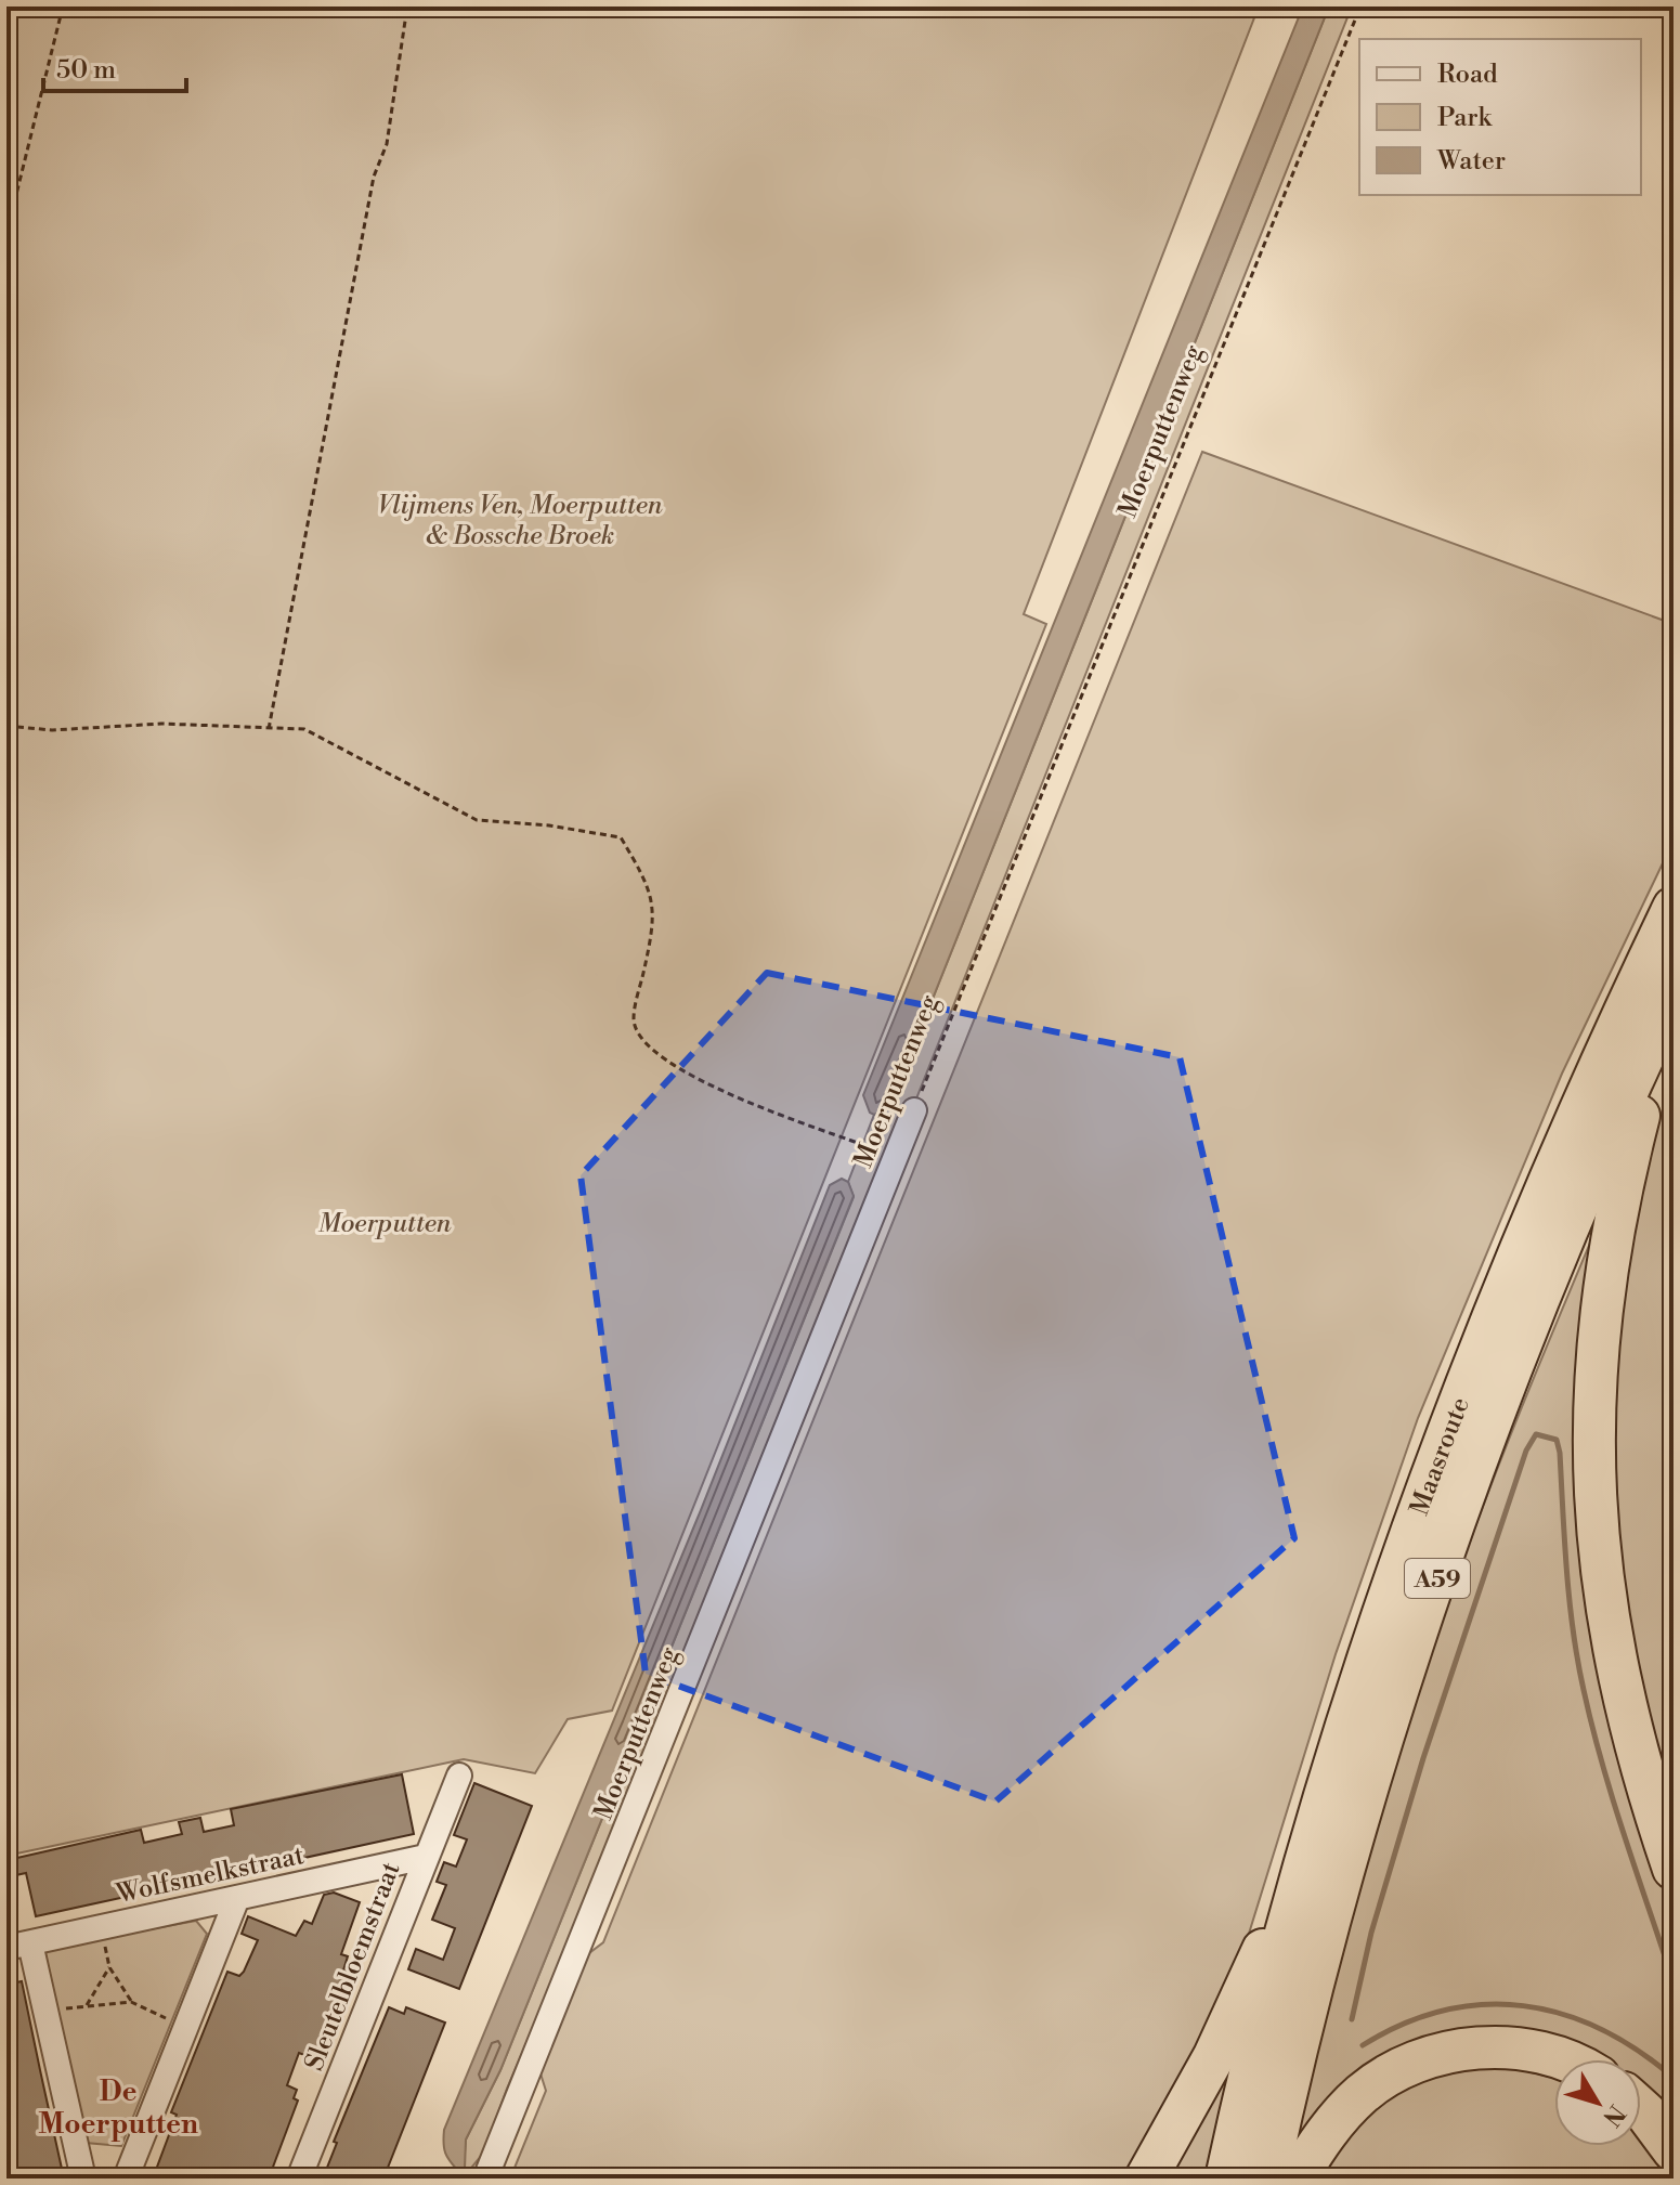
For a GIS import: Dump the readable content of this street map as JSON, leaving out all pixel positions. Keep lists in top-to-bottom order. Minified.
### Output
{"streets":{"highway":["Maasroute","A59"],"street":["Moerputtenweg","Wolfsmelkstraat","Sleutelbloemstraat"]},"crossings":[["Maasroute","A59"],["Wolfsmelkstraat","Sleutelbloemstraat"]],"districts":["De Moerputten"],"parks":["Vlijmens Ven, Moerputten & Bossche Broek","Moerputten"],"legend":["Road","Park","Water"],"scale_bar":"50 m","north":"bottom right"}
